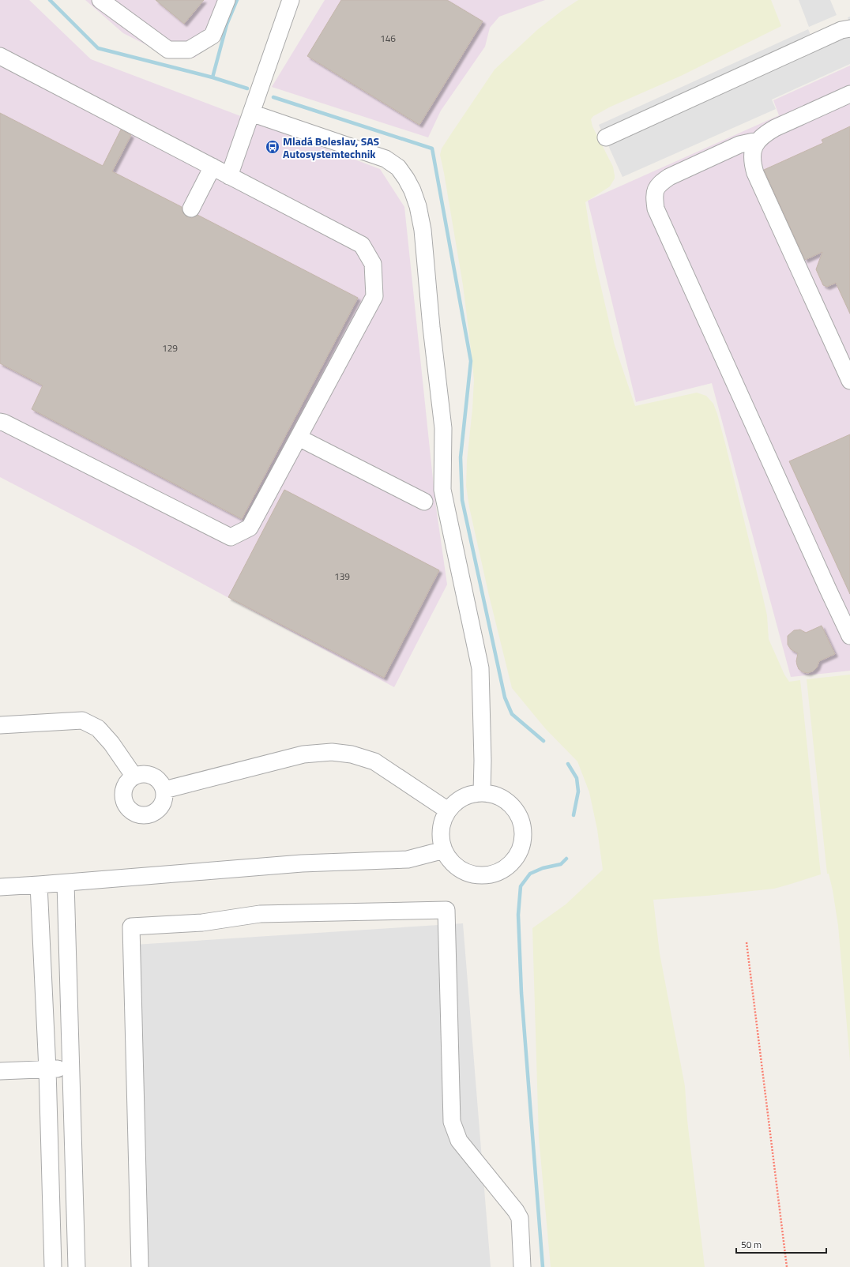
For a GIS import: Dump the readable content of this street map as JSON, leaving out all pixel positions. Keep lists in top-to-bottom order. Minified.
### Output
{"places":{"bus stop":["Mladá Boleslav, SAS Autosystemtechnik"]},"house_numbers":["146","129","139"],"scale_bar":"50 m"}
